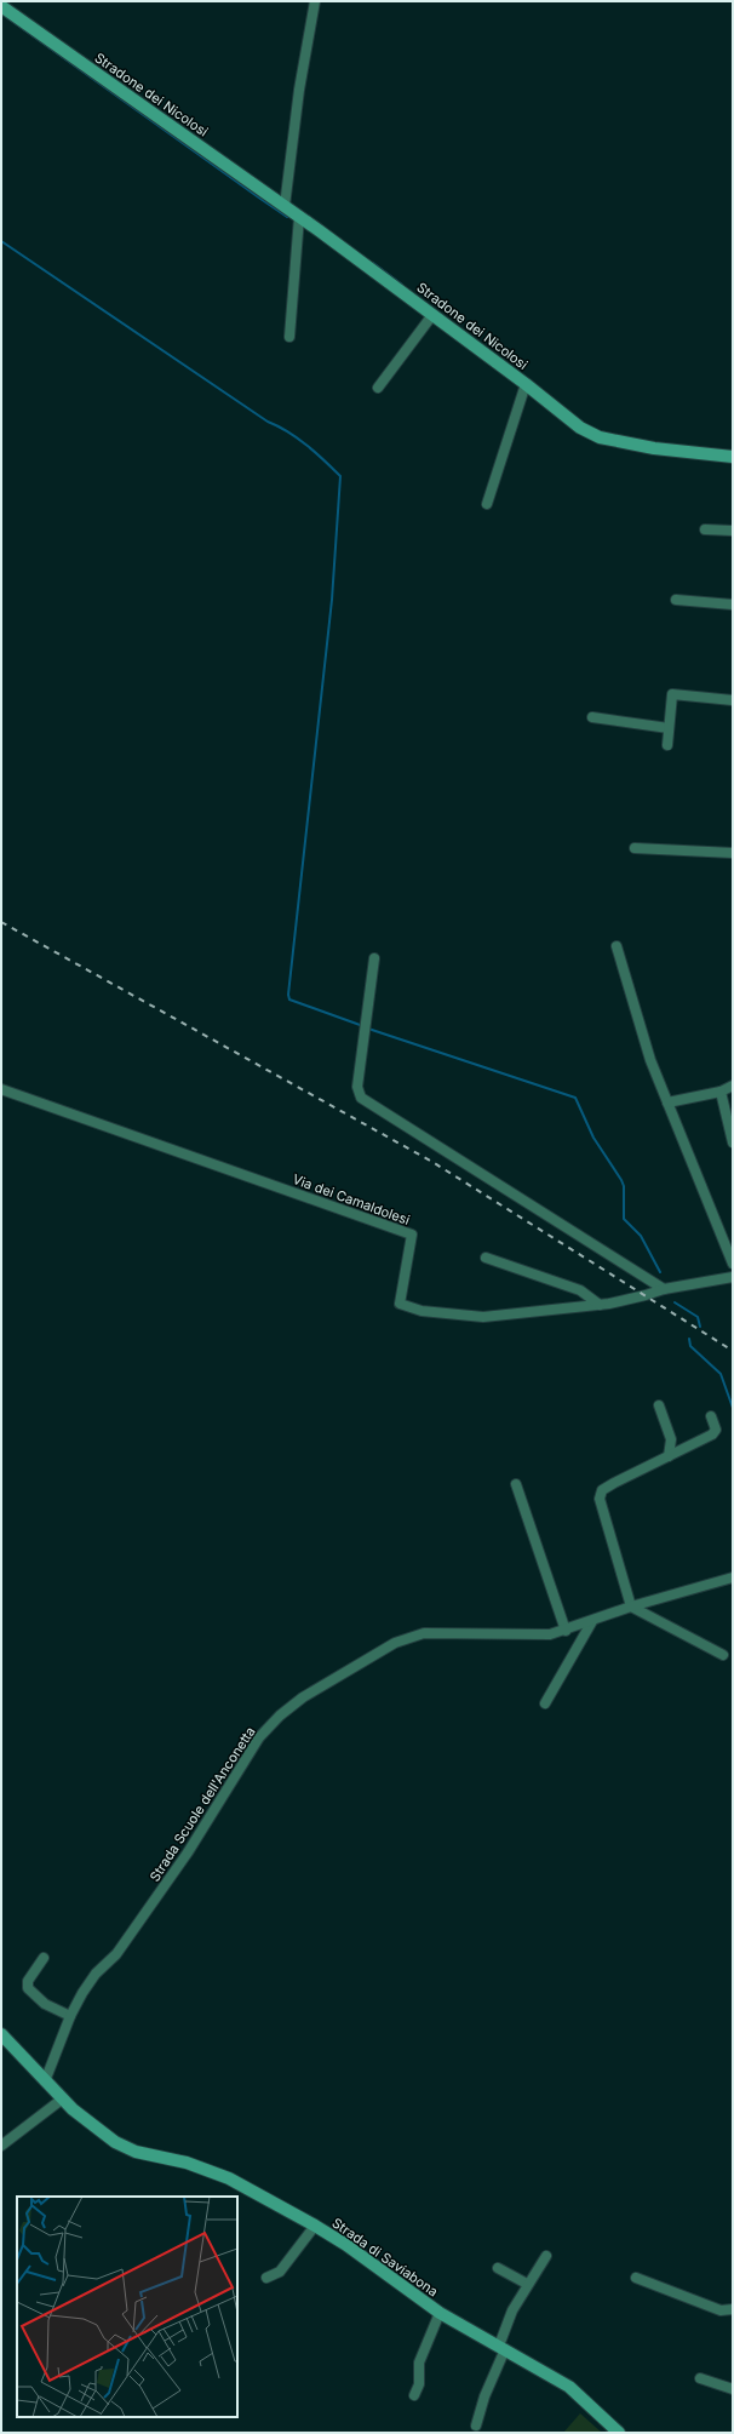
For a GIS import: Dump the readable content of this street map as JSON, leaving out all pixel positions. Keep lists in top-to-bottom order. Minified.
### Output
{"streets":{"main road":["Stradone dei Nicolosi","Strada di Saviabona"],"street":["Via dei Camaldolesi","Strada Scuole dell'Anconetta"]},"crossings":[["Strada Scuole dell'Anconetta","Strada di Saviabona"]]}
